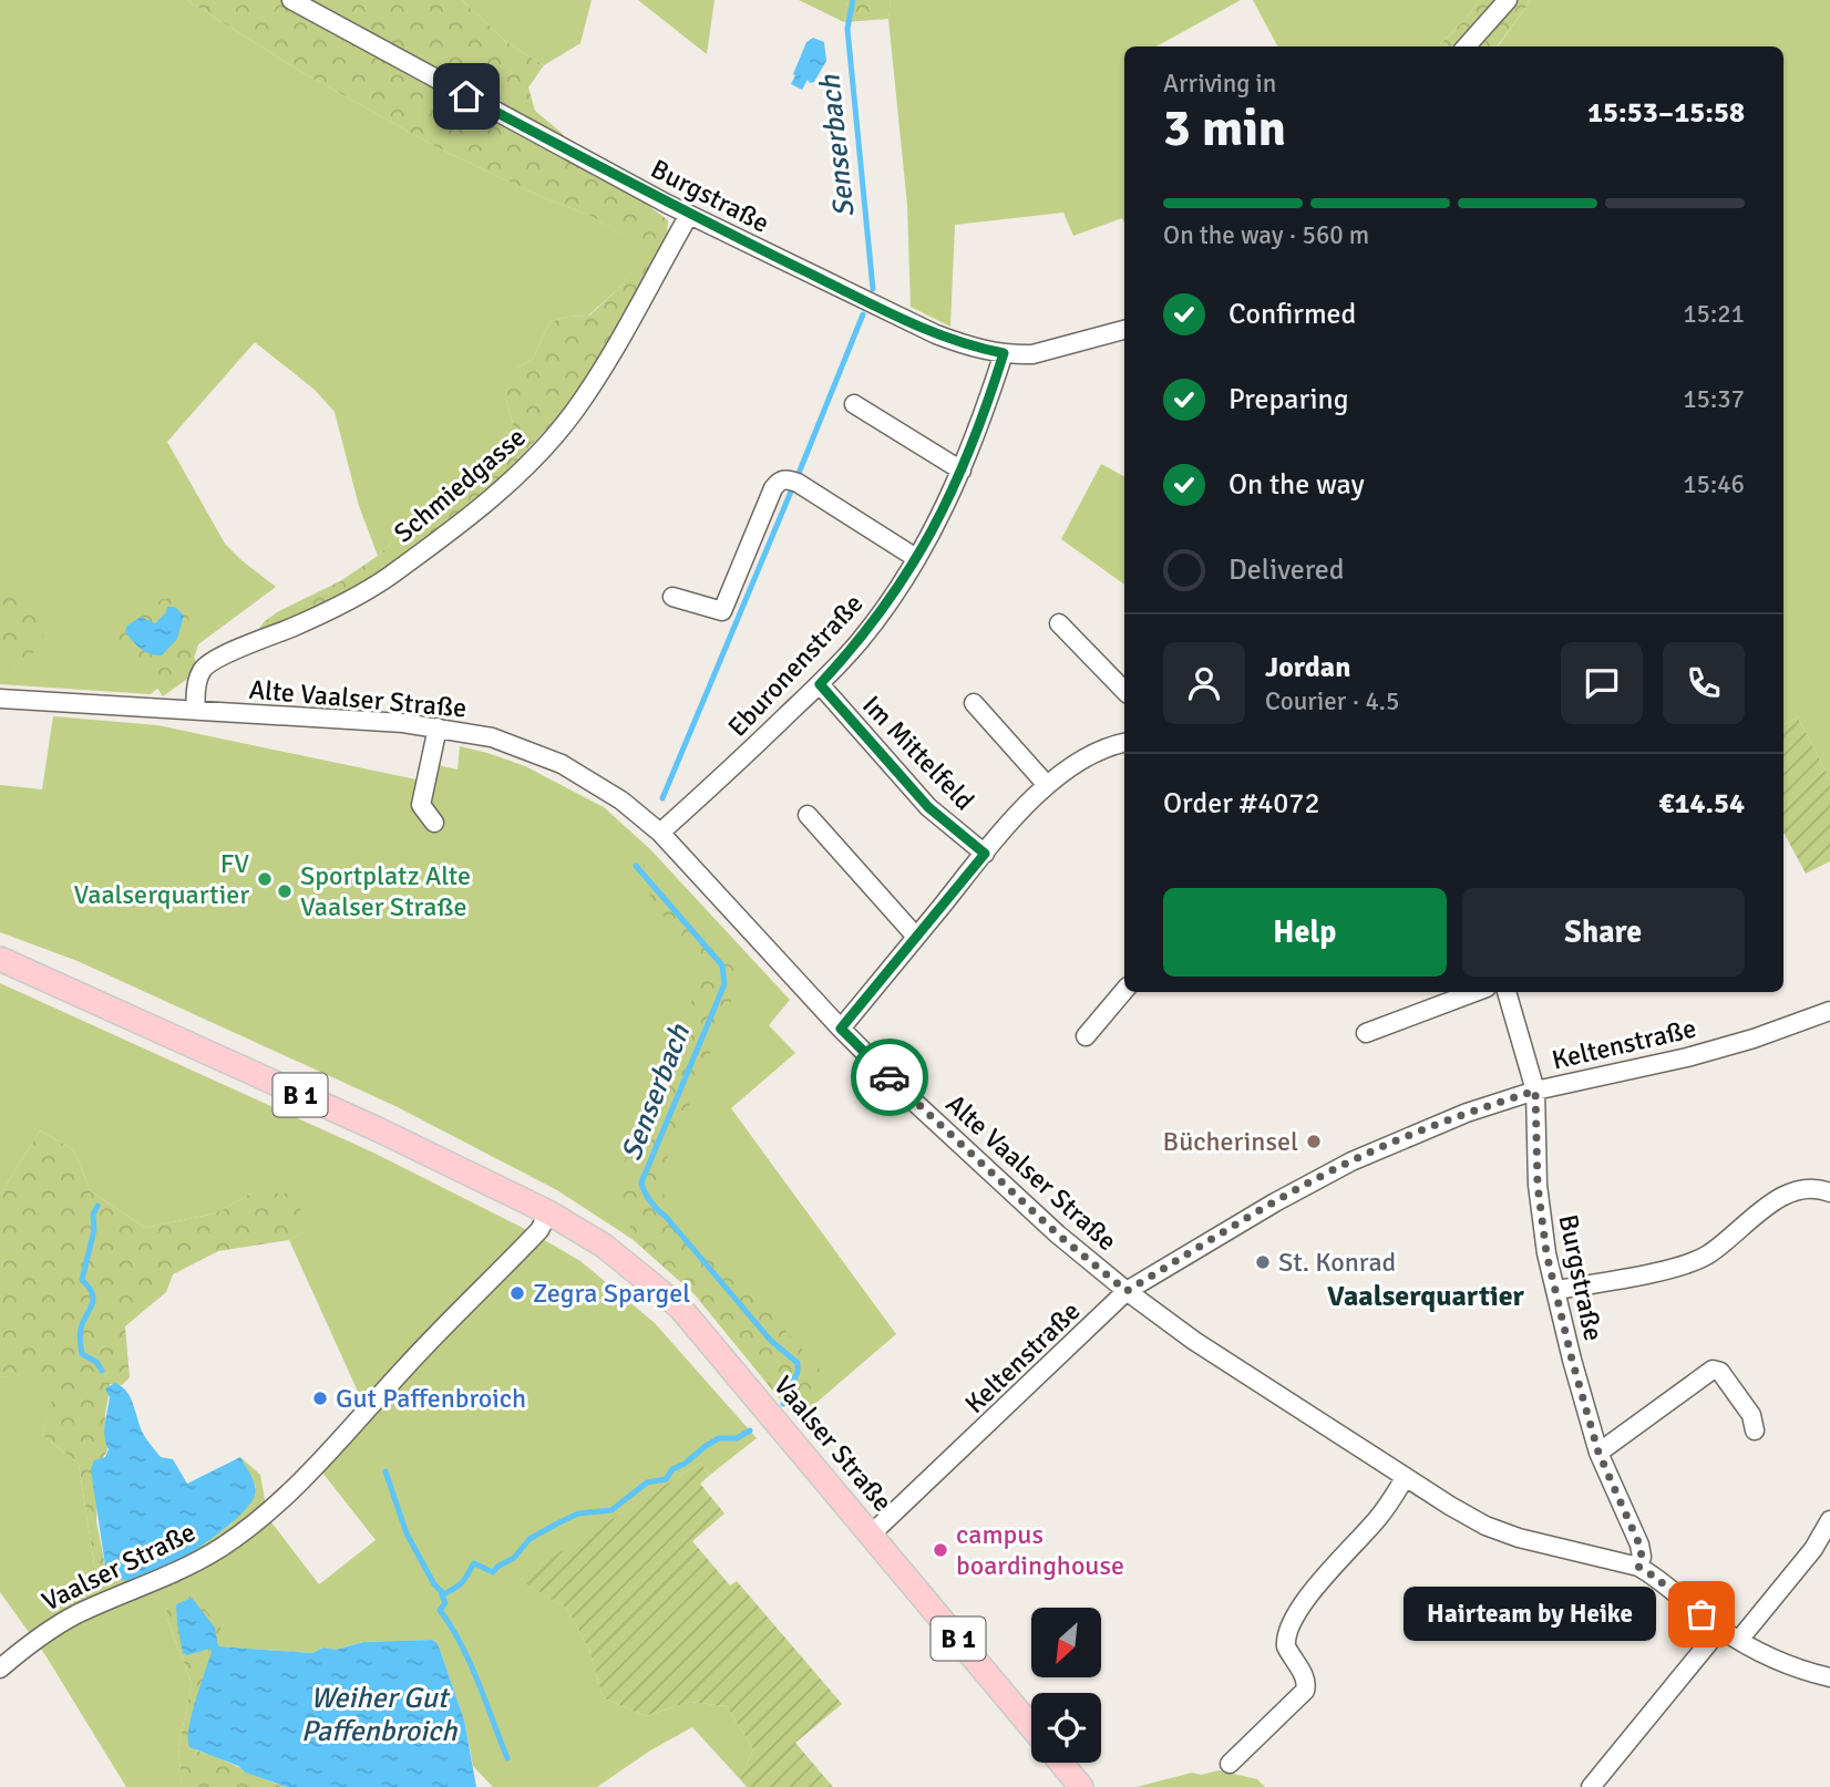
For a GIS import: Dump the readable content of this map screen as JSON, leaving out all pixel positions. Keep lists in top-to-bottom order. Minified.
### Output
{"streets":{"main road":["B 1","Vaalser Straße"],"street":["Burgstraße","Schmiedgasse","Eburonenstraße","Alte Vaalser Straße","Im Mittelfeld","Keltenstraße"]},"crossings":[["Burgstraße","Schmiedgasse"],["Burgstraße","Eburonenstraße"],["Burgstraße","Alte Vaalser Straße"],["Burgstraße","Keltenstraße"],["Schmiedgasse","Alte Vaalser Straße"],["Eburonenstraße","Alte Vaalser Straße"],["Eburonenstraße","Im Mittelfeld"],["Alte Vaalser Straße","Keltenstraße"],["Keltenstraße","Vaalser Straße"]],"districts":["Vaalserquartier"],"water":["Senserbach","Weiher Gut Paffenbroich"],"places":["FV Vaalserquartier","Sportplatz Alte Vaalser Straße","Bücherinsel","St. Konrad","Zegra Spargel","Gut Paffenbroich","campus boardinghouse","Hairteam by Heike"],"north":"bottom left","page":{"heading":["3 min","Arriving in","15:53–15:58"],"panel":["Jordan","Courier · 4.5","Order #4072","€14.54"],"bar":"On the way · 560 m","list":[["Confirmed","15:21"],["Preparing","15:37"],["On the way","15:46"],"Delivered"],"buttons":["Help","Share"],"bubble":"Hairteam by Heike"}}
